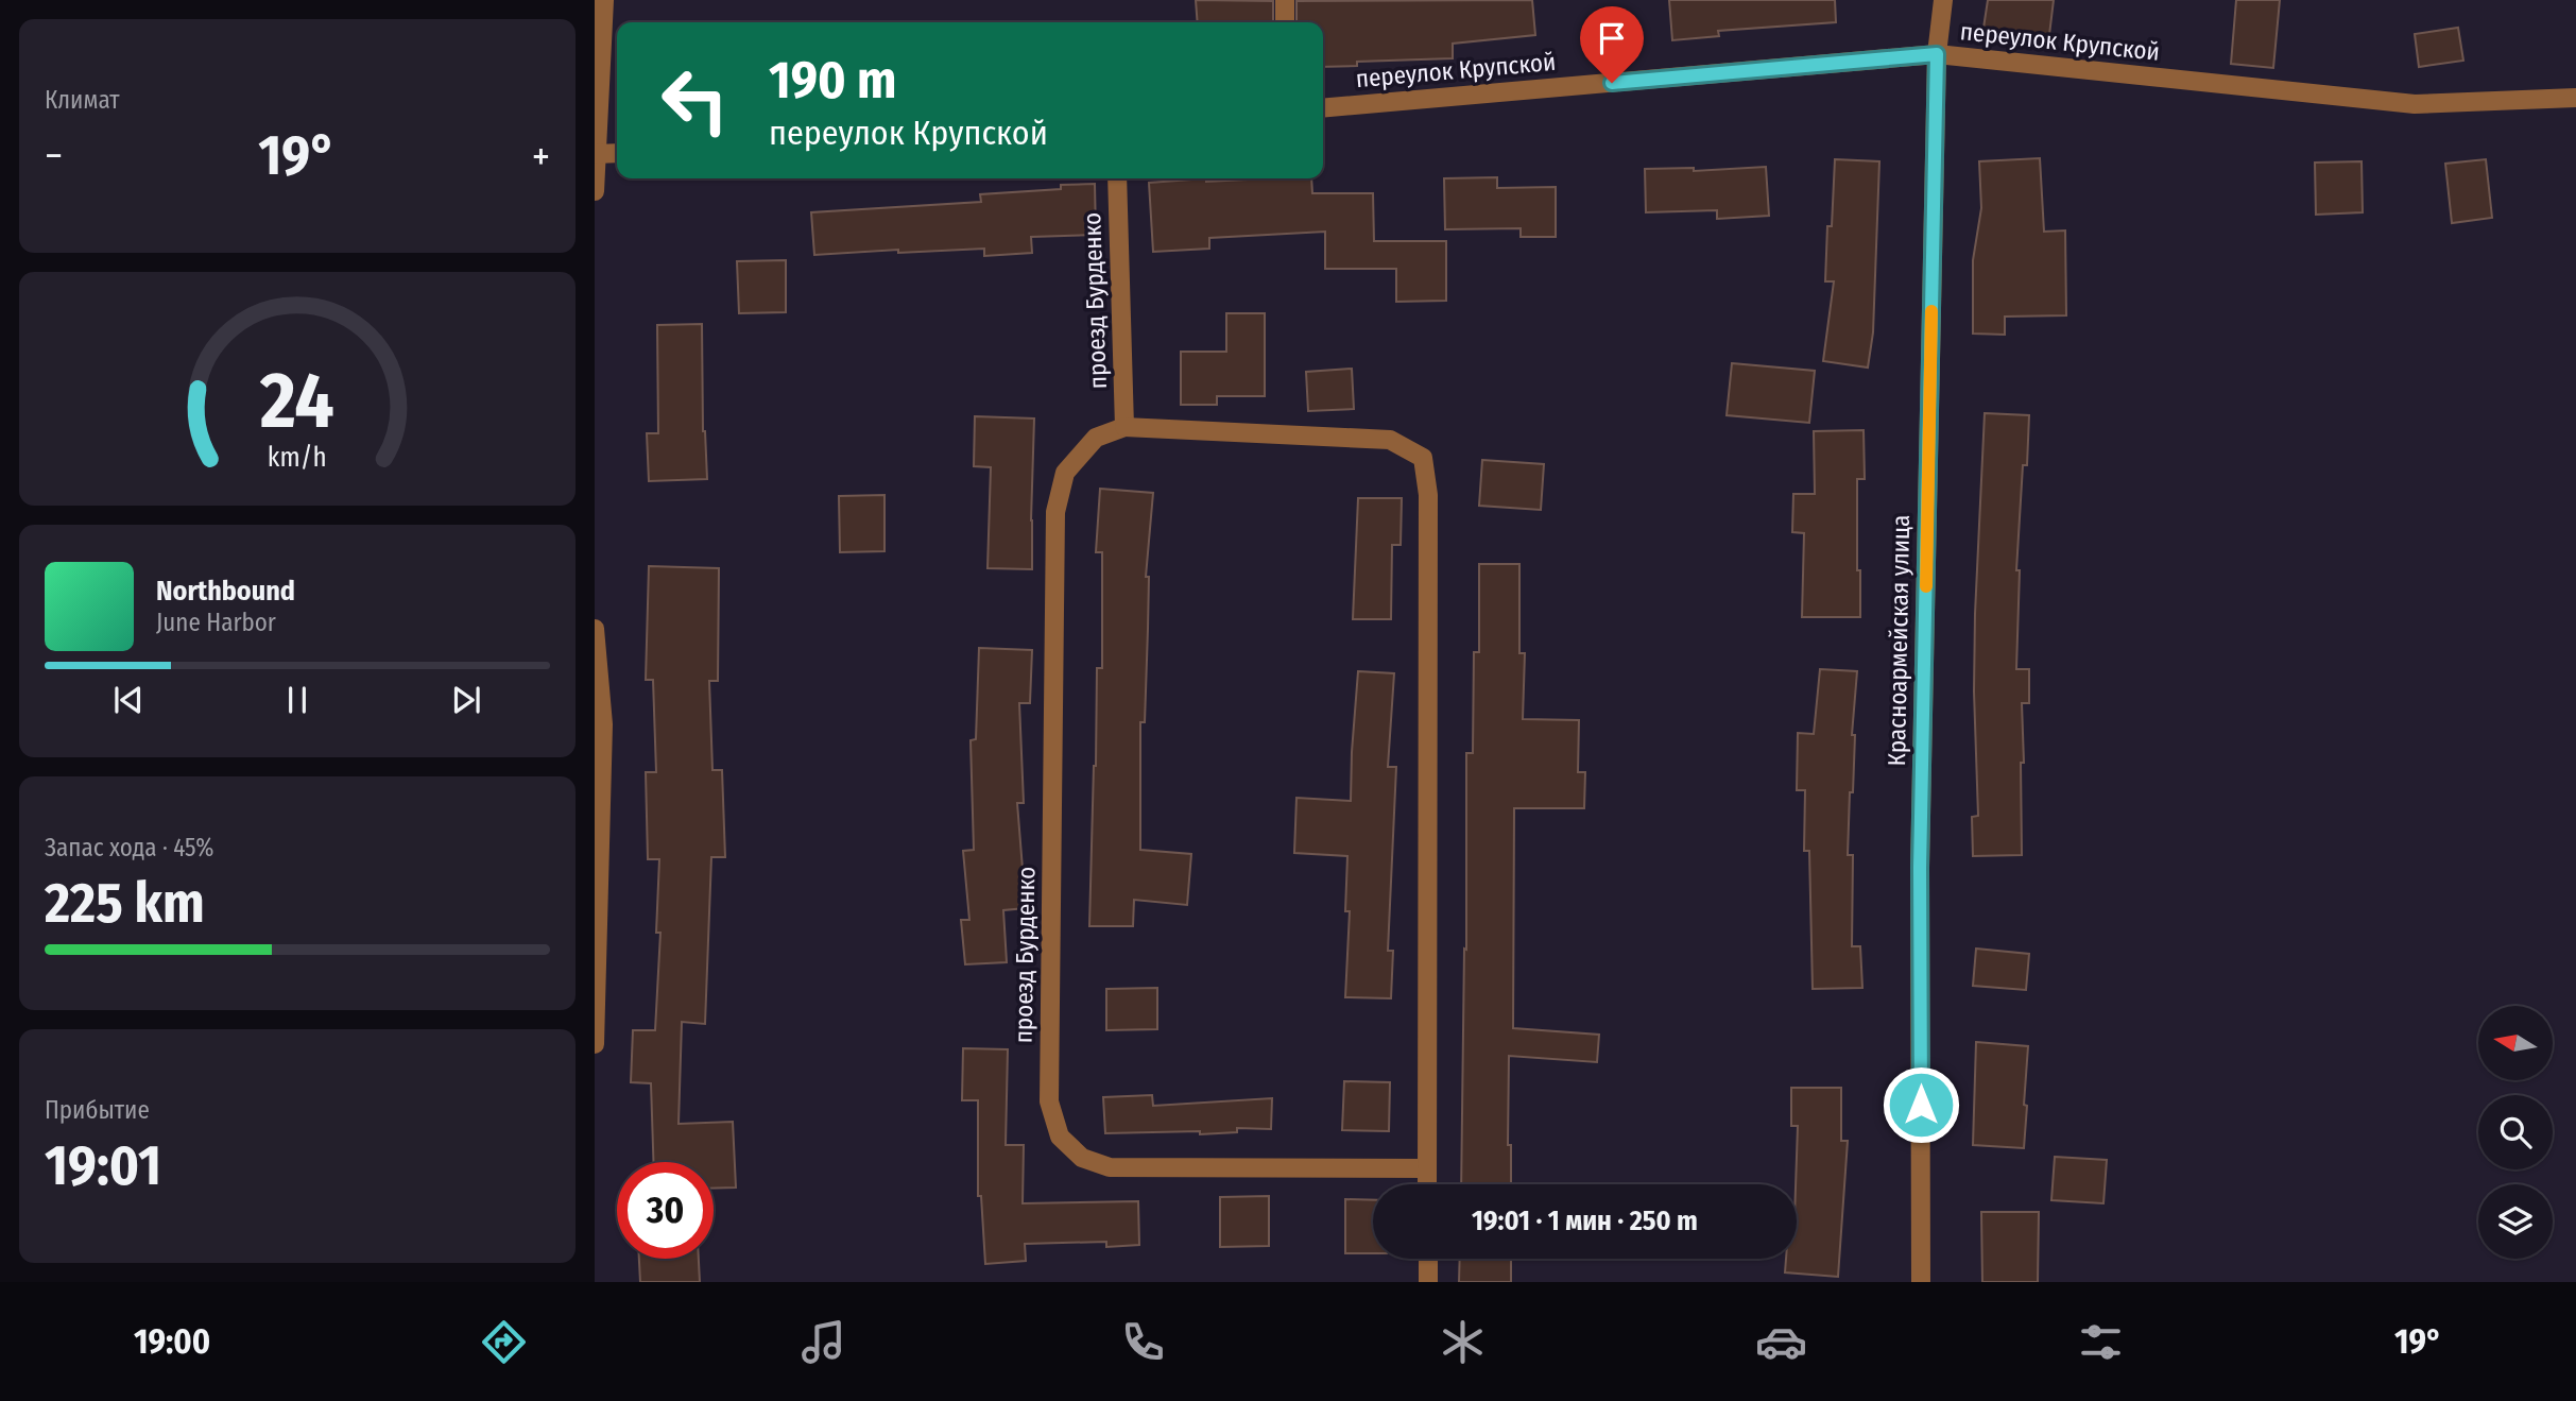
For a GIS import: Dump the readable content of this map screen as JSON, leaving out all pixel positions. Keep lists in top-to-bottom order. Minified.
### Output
{"streets":{"street":["переулок Крупской","проезд Бурденко","Красноармейская улица"]},"crossings":[["переулок Крупской","Красноармейская улица"]],"north":"left","page":{"tile":["Климат",["Запас хода · 45%","225 km"],["Прибытие","19:01"]],"turn":["190 m","переулок Крупской"],"heat":["−","19°","+"],"song":["Northbound","June Harbor"],"limit":"30","trip":"19:01 · 1 мин · 250 m","tabs":["19:00","19°"],"gauge":["24","km/h"]}}
